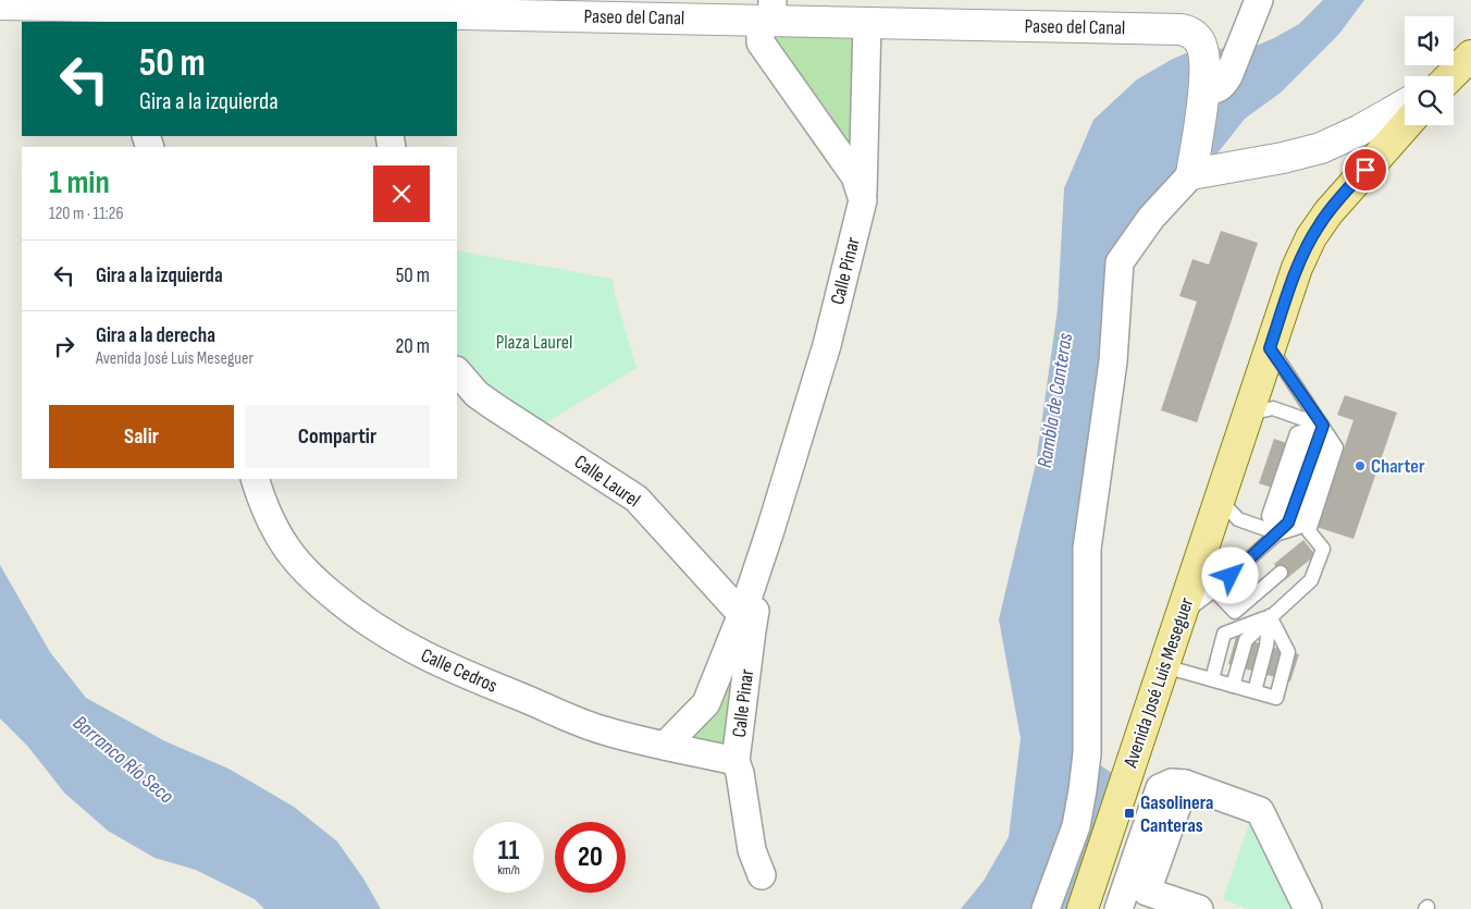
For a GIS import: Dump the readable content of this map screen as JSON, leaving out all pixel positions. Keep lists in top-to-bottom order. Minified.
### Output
{"streets":{"main road":["Avenida José Luis Meseguer"],"street":["Paseo del Canal","Calle Pinar","Calle Laurel","Calle Cedros"]},"crossings":[["Paseo del Canal","Calle Pinar"],["Calle Pinar","Calle Laurel"],["Calle Pinar","Calle Cedros"]],"water":["Rambla de Canteras","Barranco Río Seco"],"parks":["Plaza Laurel"],"places":{"other":["Charter"],"transit":["Gasolinera Canteras"]},"page":{"turn":["50 m","Gira a la izquierda"],"heading":["1 min","120 m · 11:26"],"list":[{"name":"Gira a la izquierda","value":"50 m"},{"name":"Gira a la derecha","note":"Avenida José Luis Meseguer","value":"20 m"}],"buttons":["Salir","Compartir"],"speed":"11 km/h","limit":"20"}}
